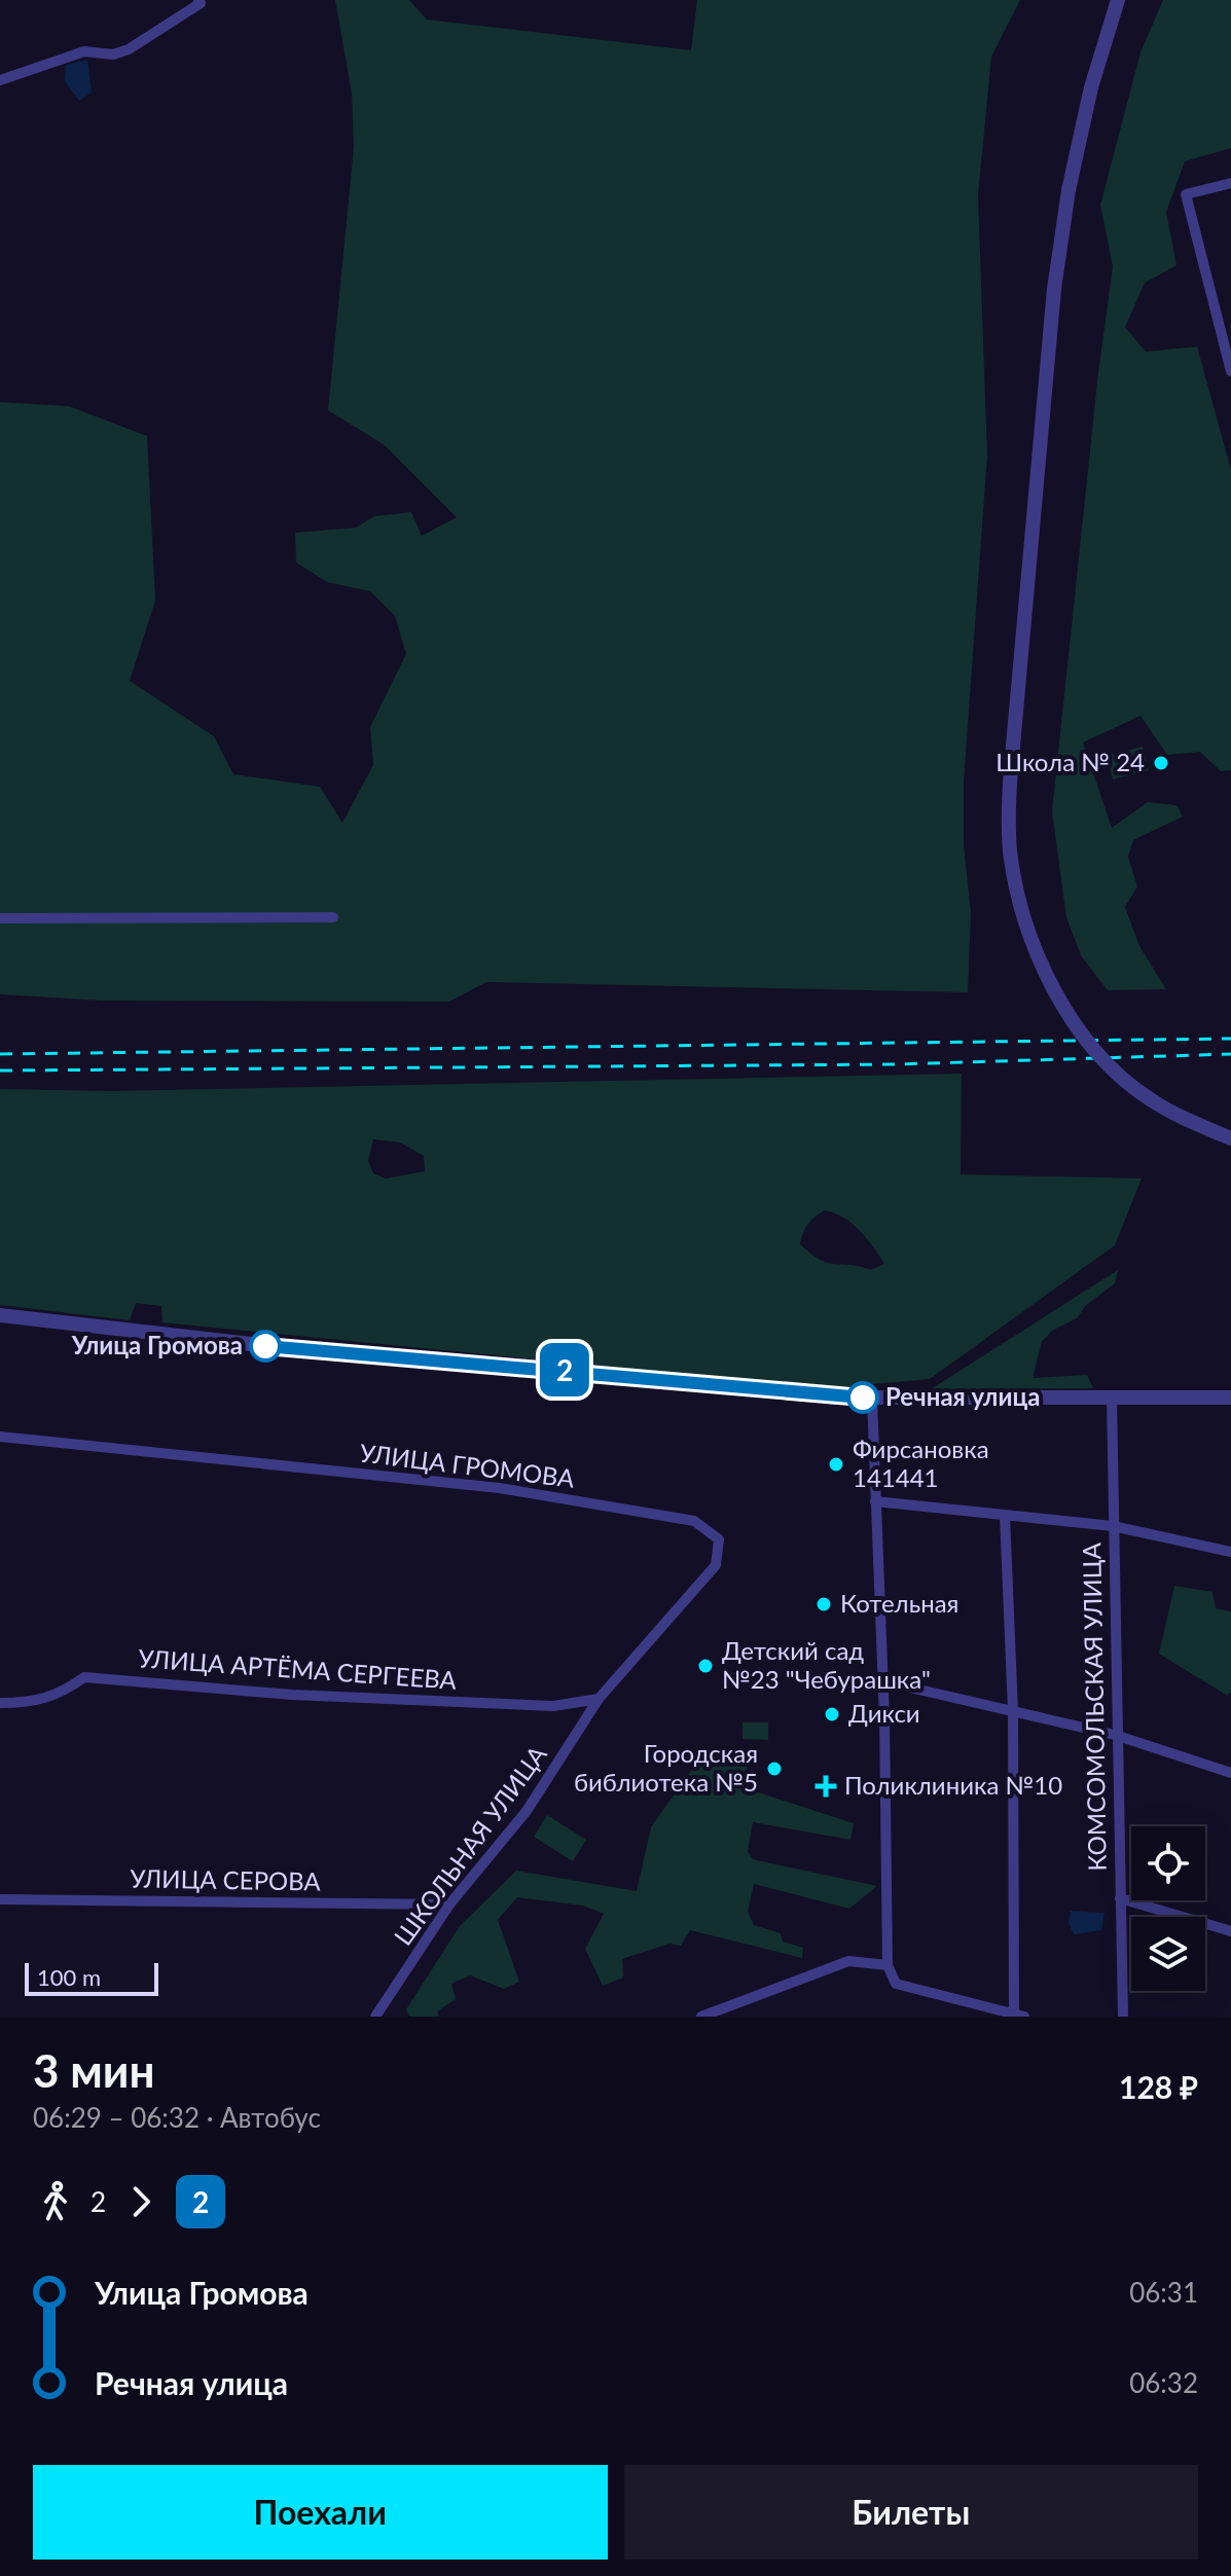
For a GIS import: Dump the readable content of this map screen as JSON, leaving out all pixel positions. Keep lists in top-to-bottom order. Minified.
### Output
{"streets":{"street":["УЛИЦА ГРОМОВА","УЛИЦА АРТЁМА СЕРГЕЕВА","КОМСОМОЛЬСКАЯ УЛИЦА","ШКОЛЬНАЯ УЛИЦА","УЛИЦА СЕРОВА"]},"crossings":[["УЛИЦА ГРОМОВА","УЛИЦА АРТЁМА СЕРГЕЕВА"],["УЛИЦА ГРОМОВА","ШКОЛЬНАЯ УЛИЦА"],["УЛИЦА АРТЁМА СЕРГЕЕВА","ШКОЛЬНАЯ УЛИЦА"],["ШКОЛЬНАЯ УЛИЦА","УЛИЦА СЕРОВА"]],"places":{"other":["Школа № 24","Улица Громова","Речная улица","Фирсановка 141441","Котельная","Детский сад №23 \"Чебурашка\"","Дикси","Городская библиотека №5"],"health":["Поликлиника №10"]},"lines":["bus line 2"],"scale_bar":"100 m","page":{"on_map":"2","scale":"100 m","heading":["3 мин","06:29 – 06:32 · Автобус","128 ₽"],"legs":["2","2"],"list":[{"name":"Улица Громова","value":"06:31"},{"name":"Речная улица","value":"06:32"}],"buttons":["Поехали","Билеты"]}}
